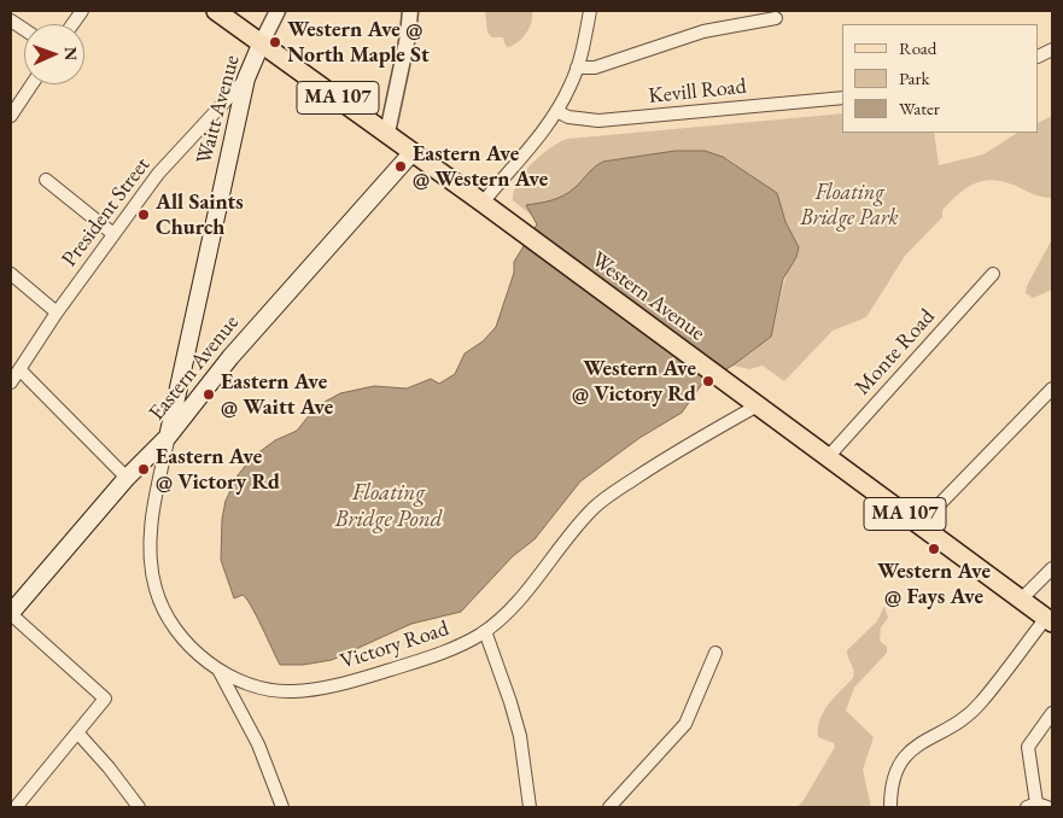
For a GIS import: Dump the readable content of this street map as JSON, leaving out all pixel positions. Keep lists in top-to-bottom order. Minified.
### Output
{"streets":{"main road":["MA 107","Waitt Avenue","Western Avenue","Eastern Avenue"],"street":["Kevill Road","President Street","Monte Road","Victory Road"]},"crossings":[["Waitt Avenue","President Street"],["Waitt Avenue","Western Avenue"],["Waitt Avenue","Eastern Avenue"],["Waitt Avenue","Victory Road"],["Western Avenue","Monte Road"],["Western Avenue","Eastern Avenue"],["Western Avenue","Victory Road"],["Eastern Avenue","Victory Road"]],"water":["Floating Bridge Pond"],"parks":["Floating Bridge Park"],"places":["Western Ave @ North Maple St","Eastern Ave @ Western Ave","All Saints Church","Western Ave @ Victory Rd","Eastern Ave @ Waitt Ave","Eastern Ave @ Victory Rd","Western Ave @ Fays Ave"],"legend":["Road","Park","Water"],"north":"right"}
